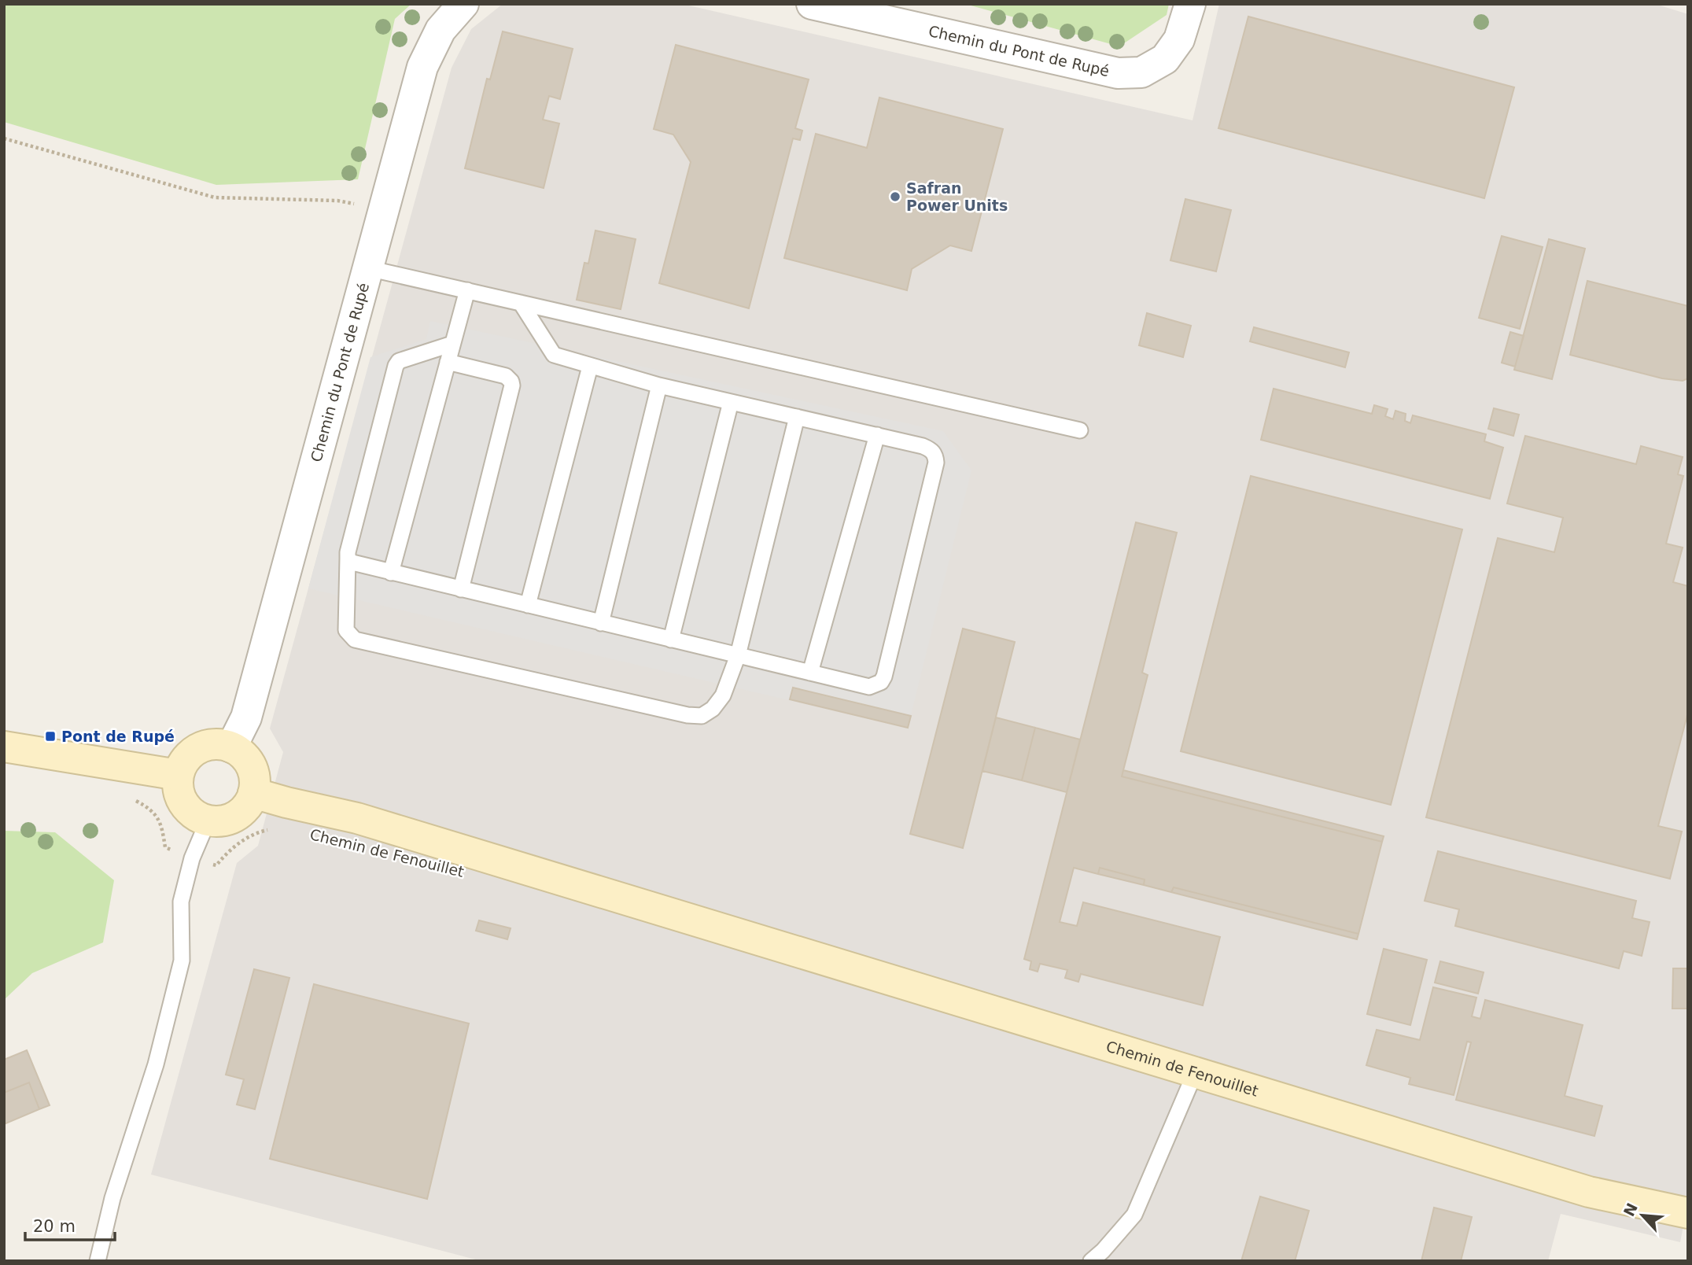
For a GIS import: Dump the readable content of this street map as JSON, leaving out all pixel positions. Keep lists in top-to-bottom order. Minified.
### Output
{"streets":{"street":["Chemin du Pont de Rupé","Chemin de Fenouillet"]},"crossings":[["Chemin du Pont de Rupé","Chemin de Fenouillet"]],"places":{"other":["Safran Power Units"],"transit":["Pont de Rupé"]},"scale_bar":"20 m","north":"top left"}
